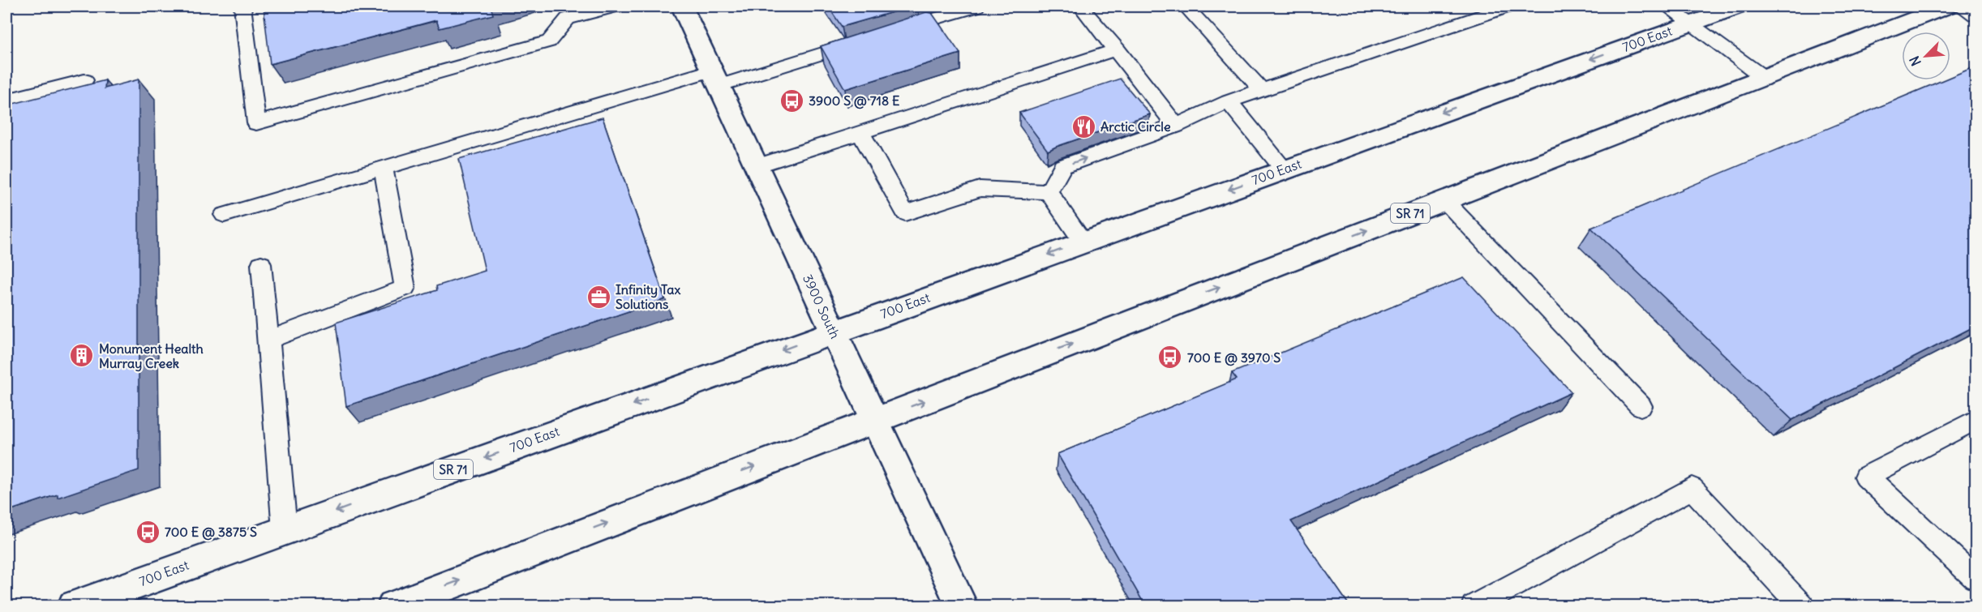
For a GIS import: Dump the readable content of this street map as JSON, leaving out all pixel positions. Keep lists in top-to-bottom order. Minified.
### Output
{"streets":{"main road":["700 East","SR 71","3900 South"]},"crossings":[["700 East","3900 South"],["SR 71","3900 South"]],"places":{"bus stop":["3900 S @ 718 E","700 E @ 3970 S","700 E @ 3875 S"],"restaurant":["Arctic Circle"],"office":["Infinity Tax Solutions"],"building":["Monument Health Murray Creek"]},"north":"bottom left"}
